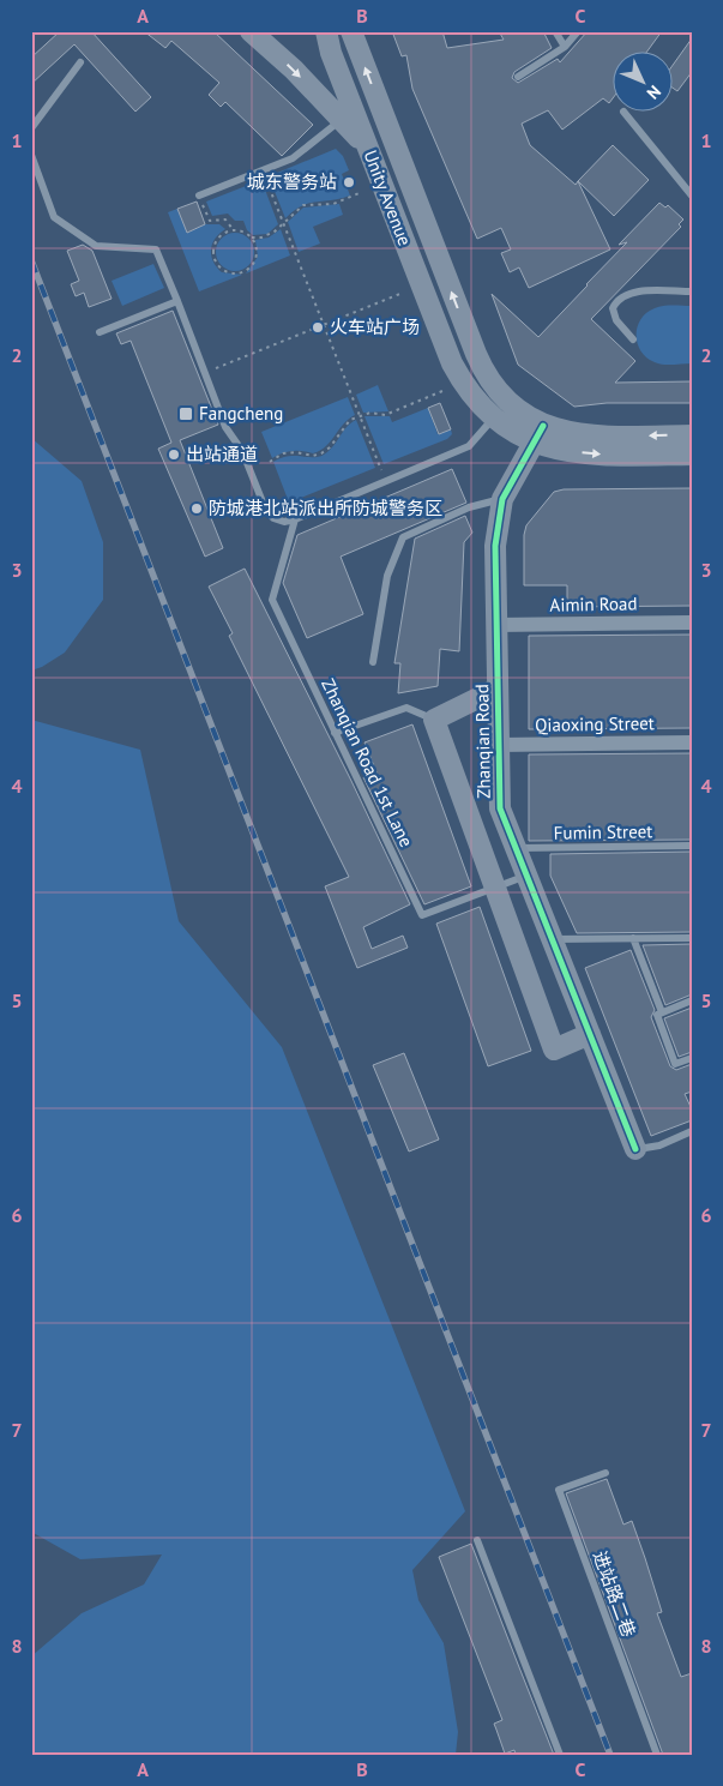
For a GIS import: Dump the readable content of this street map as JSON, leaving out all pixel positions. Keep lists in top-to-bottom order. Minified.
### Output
{"streets":{"main road":["Unity Avenue","Zhanqian Road"],"street":["Aimin Road","Qiaoxing Street"],"lane":["Zhanqian Road 1st Lane","Fumin Street","进站路二巷"]},"crossings":[["Aimin Road","Zhanqian Road"],["Qiaoxing Street","Zhanqian Road"],["Zhanqian Road","Zhanqian Road 1st Lane"],["Zhanqian Road","Fumin Street"]],"places":{"other":["城东警务站","火车站广场","出站通道","防城港北站派出所防城警务区"],"transit":["Fangcheng"]},"north":"bottom right","grid":{"columns":["A","B","C"],"rows":["1","2","3","4","5","6","7","8"]}}
